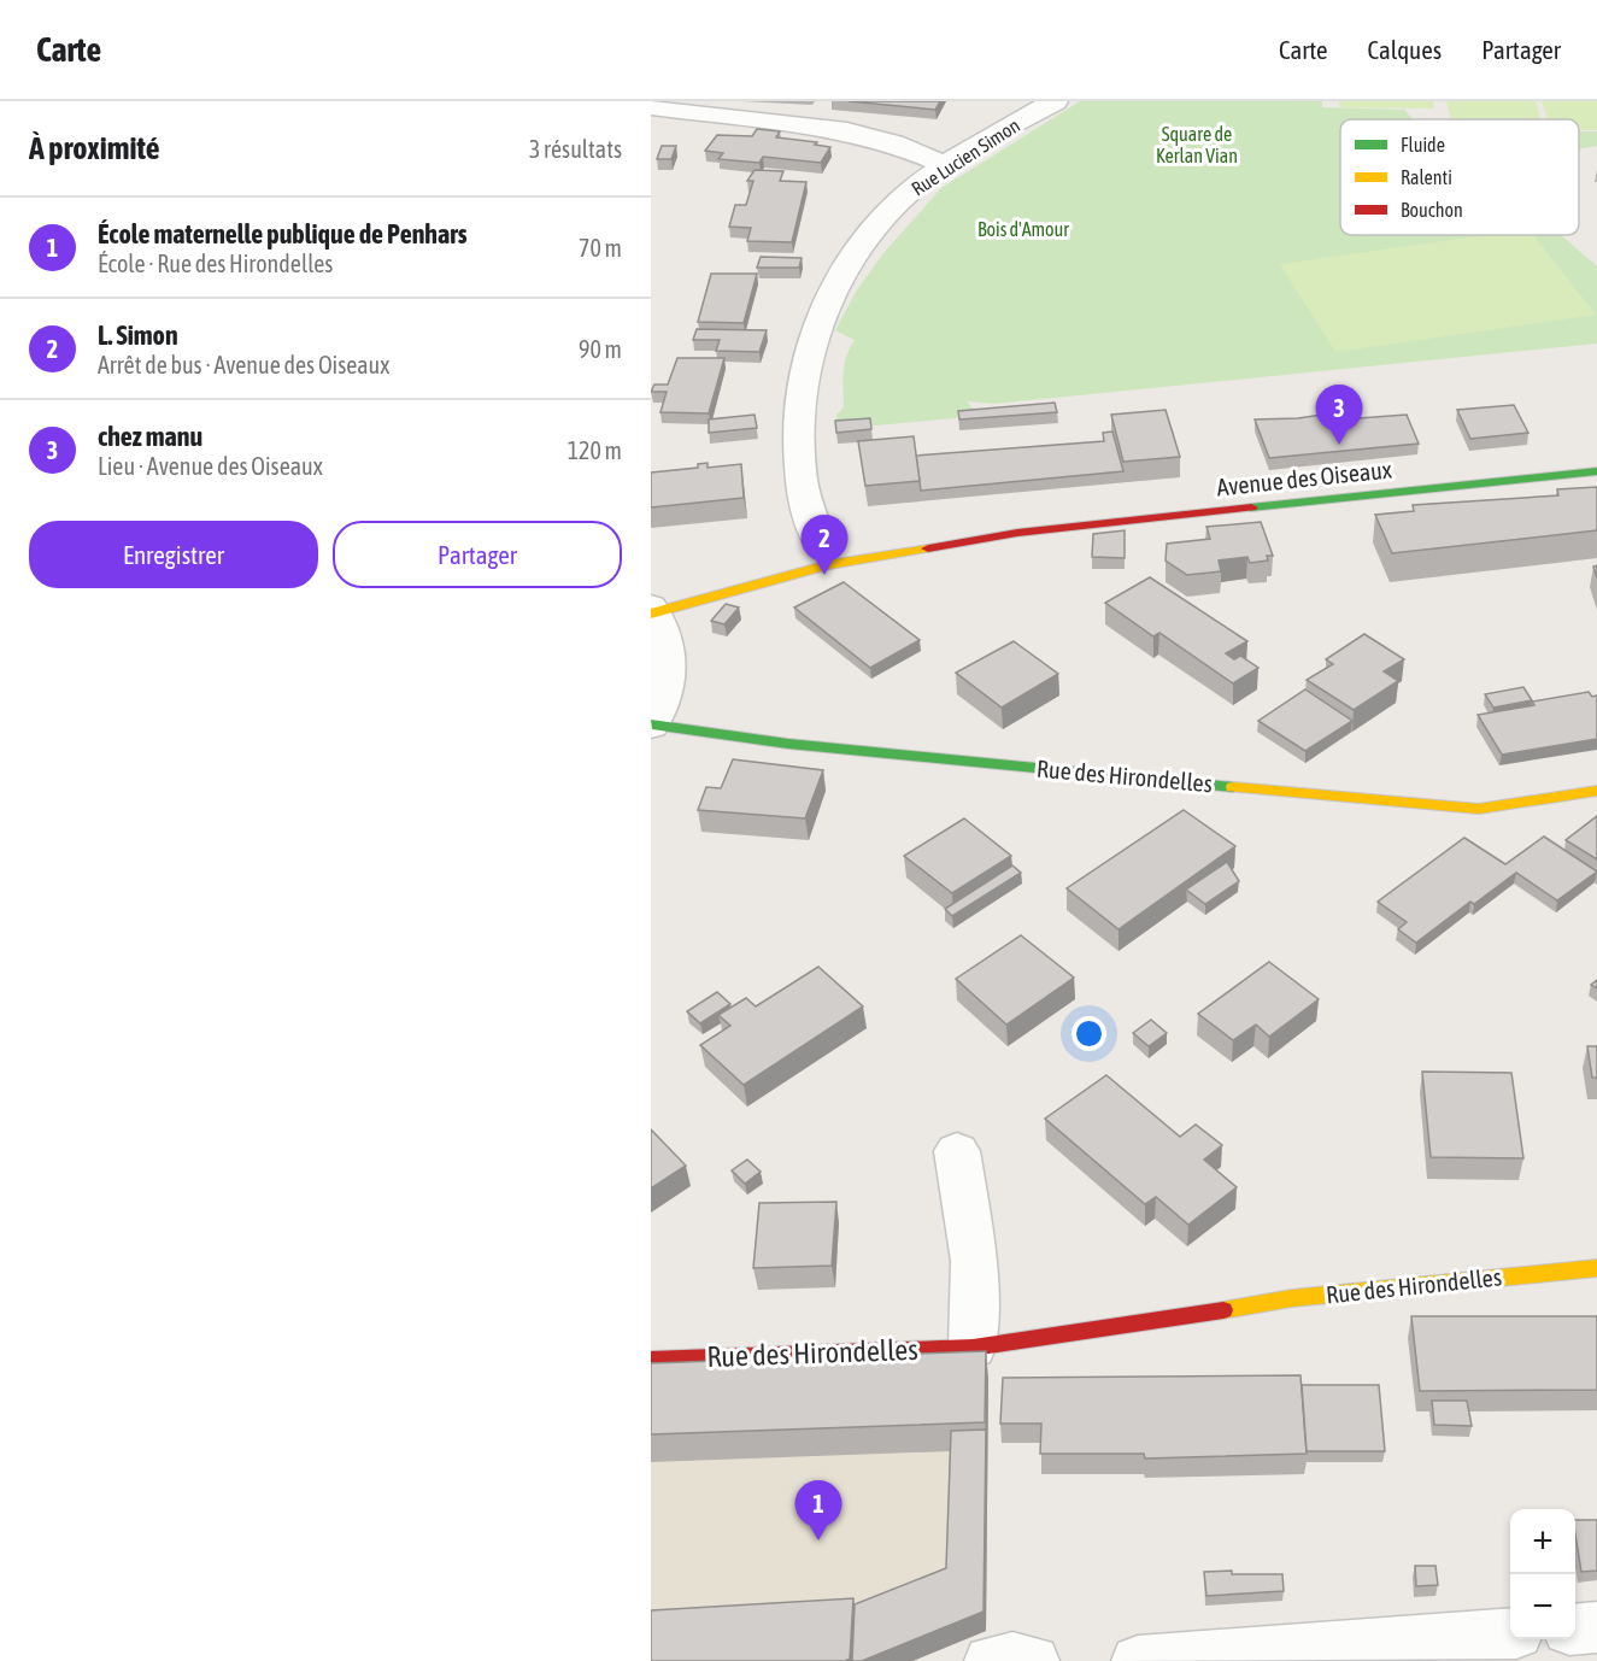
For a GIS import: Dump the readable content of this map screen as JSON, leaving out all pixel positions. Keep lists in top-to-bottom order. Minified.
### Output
{"streets":{"street":["Rue Lucien Simon","Avenue des Oiseaux","Rue des Hirondelles"]},"parks":["Square de Kerlan Vian","Bois d'Amour"],"legend":["Fluide","Ralenti","Bouchon"],"page":{"header":"Carte","nav":["Carte","Calques","Partager"],"heading":["À proximité","3 résultats"],"list":[{"mark":"1","name":"École maternelle publique de Penhars","note":"École · Rue des Hirondelles","value":"70 m"},{"mark":"2","name":"L. Simon","note":"Arrêt de bus · Avenue des Oiseaux","value":"90 m"},{"mark":"3","name":"chez manu","note":"Lieu · Avenue des Oiseaux","value":"120 m"}],"pins":["3","2","1"],"buttons":["Enregistrer","Partager"],"map_buttons":["+","−"]}}
